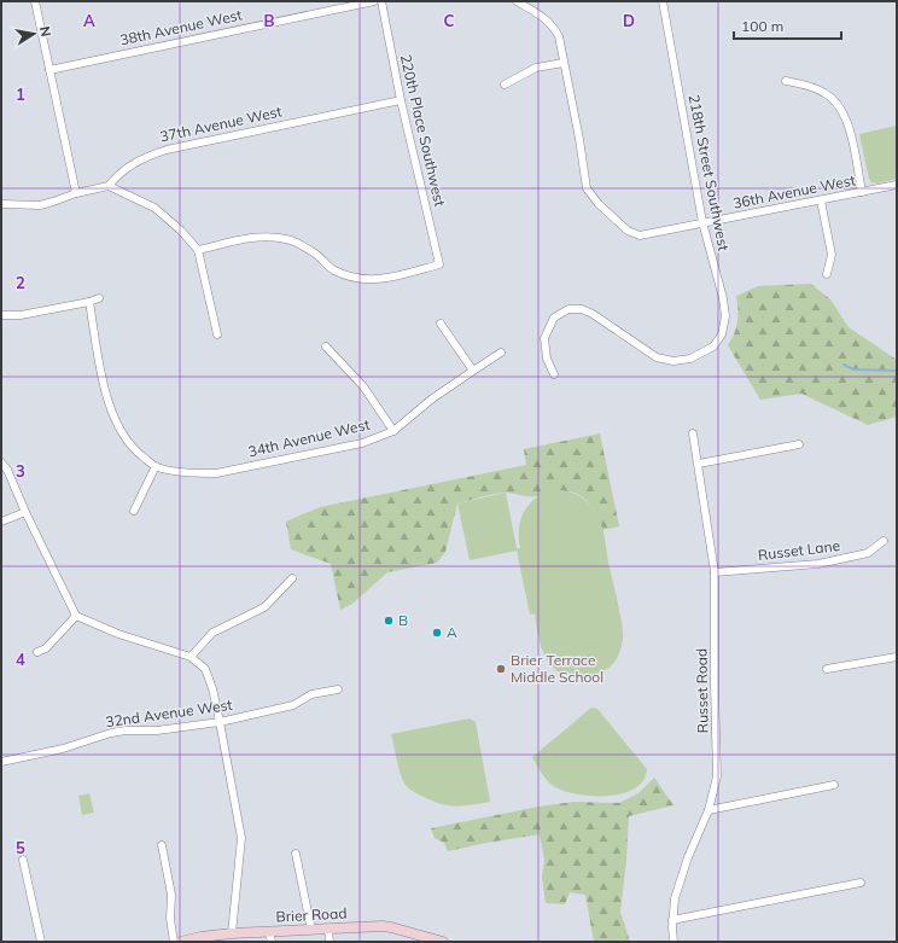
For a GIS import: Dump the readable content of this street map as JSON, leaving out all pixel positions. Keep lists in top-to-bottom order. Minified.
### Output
{"streets":{"main road":["Brier Road"],"street":["38th Avenue West","37th Avenue West","220th Place Southwest","218th Street Southwest","36th Avenue West","34th Avenue West","Russet Lane","Russet Road","32nd Avenue West"]},"crossings":[["37th Avenue West","220th Place Southwest"],["218th Street Southwest","36th Avenue West"],["Russet Lane","Russet Road"]],"places":["B","A","Brier Terrace Middle School"],"scale_bar":"100 m","north":"right","grid":{"columns":["A","B","C","D"],"rows":["1","2","3","4","5"]}}
